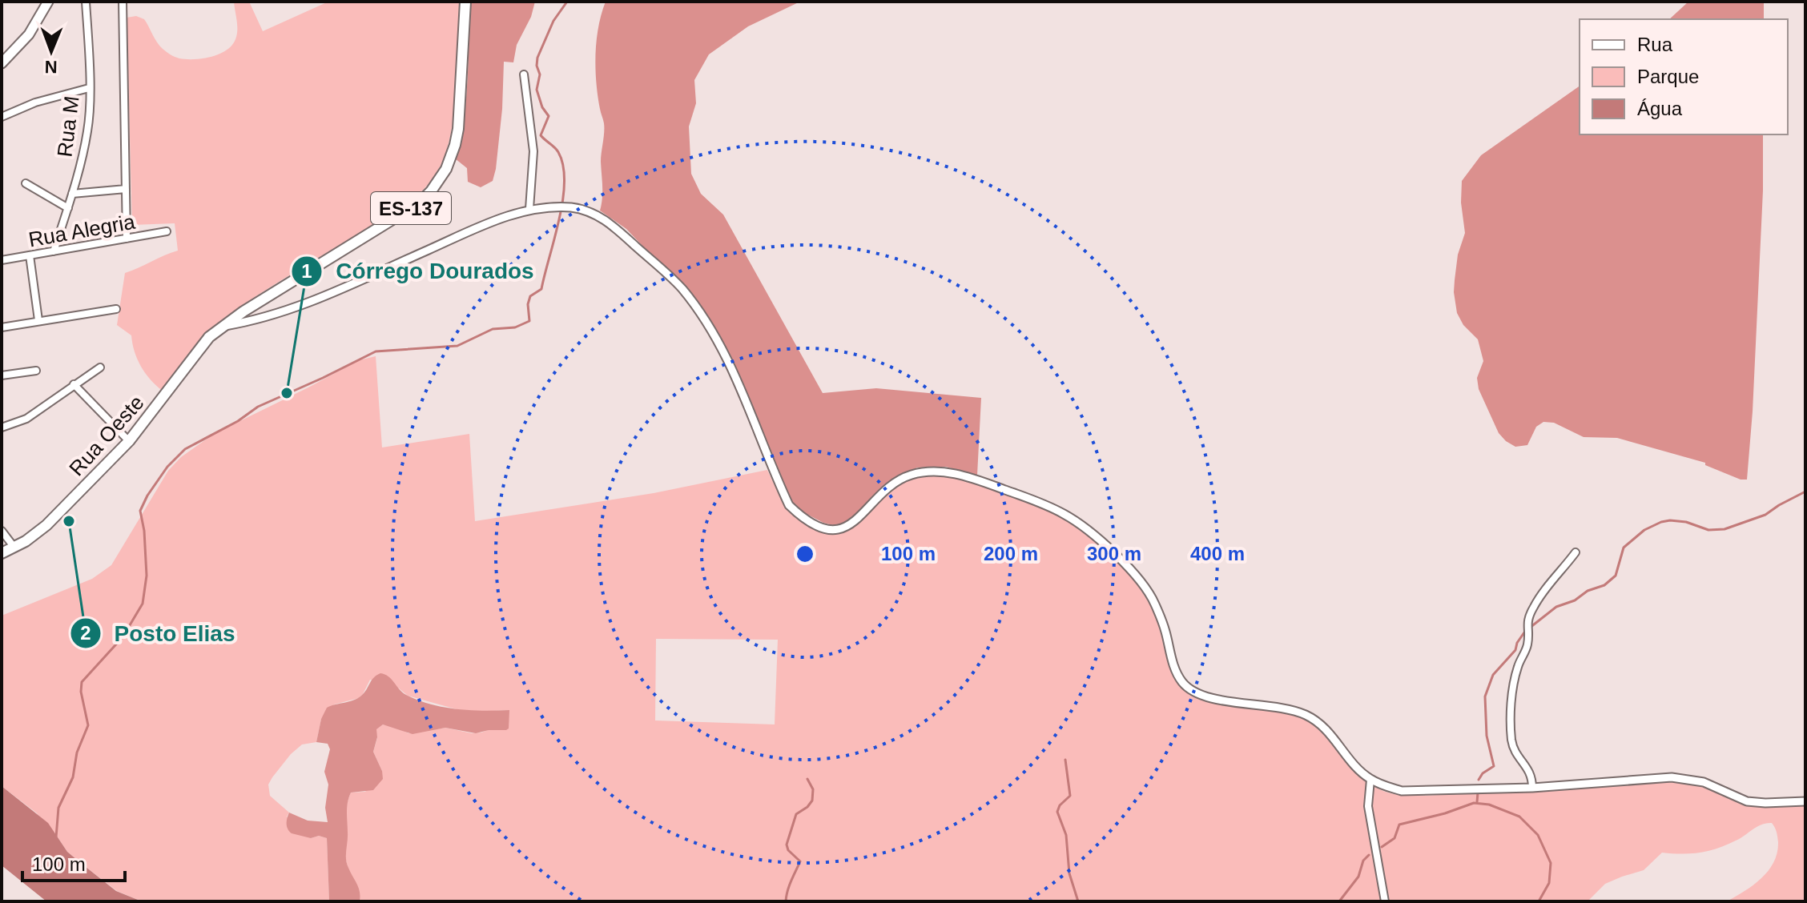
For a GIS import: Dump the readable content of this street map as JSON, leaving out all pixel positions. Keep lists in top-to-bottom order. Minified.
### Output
{"streets":{"main road":["ES-137","Rua Oeste"],"street":["Rua M","Rua Alegria"]},"crossings":[["Rua M","Rua Alegria"],["ES-137","Rua Oeste"]],"places":["Córrego Dourados","Posto Elias"],"legend":["Rua","Parque","Água"],"scale_bar":"100 m","north":"bottom","rings":["100 m","200 m","300 m","400 m"]}
